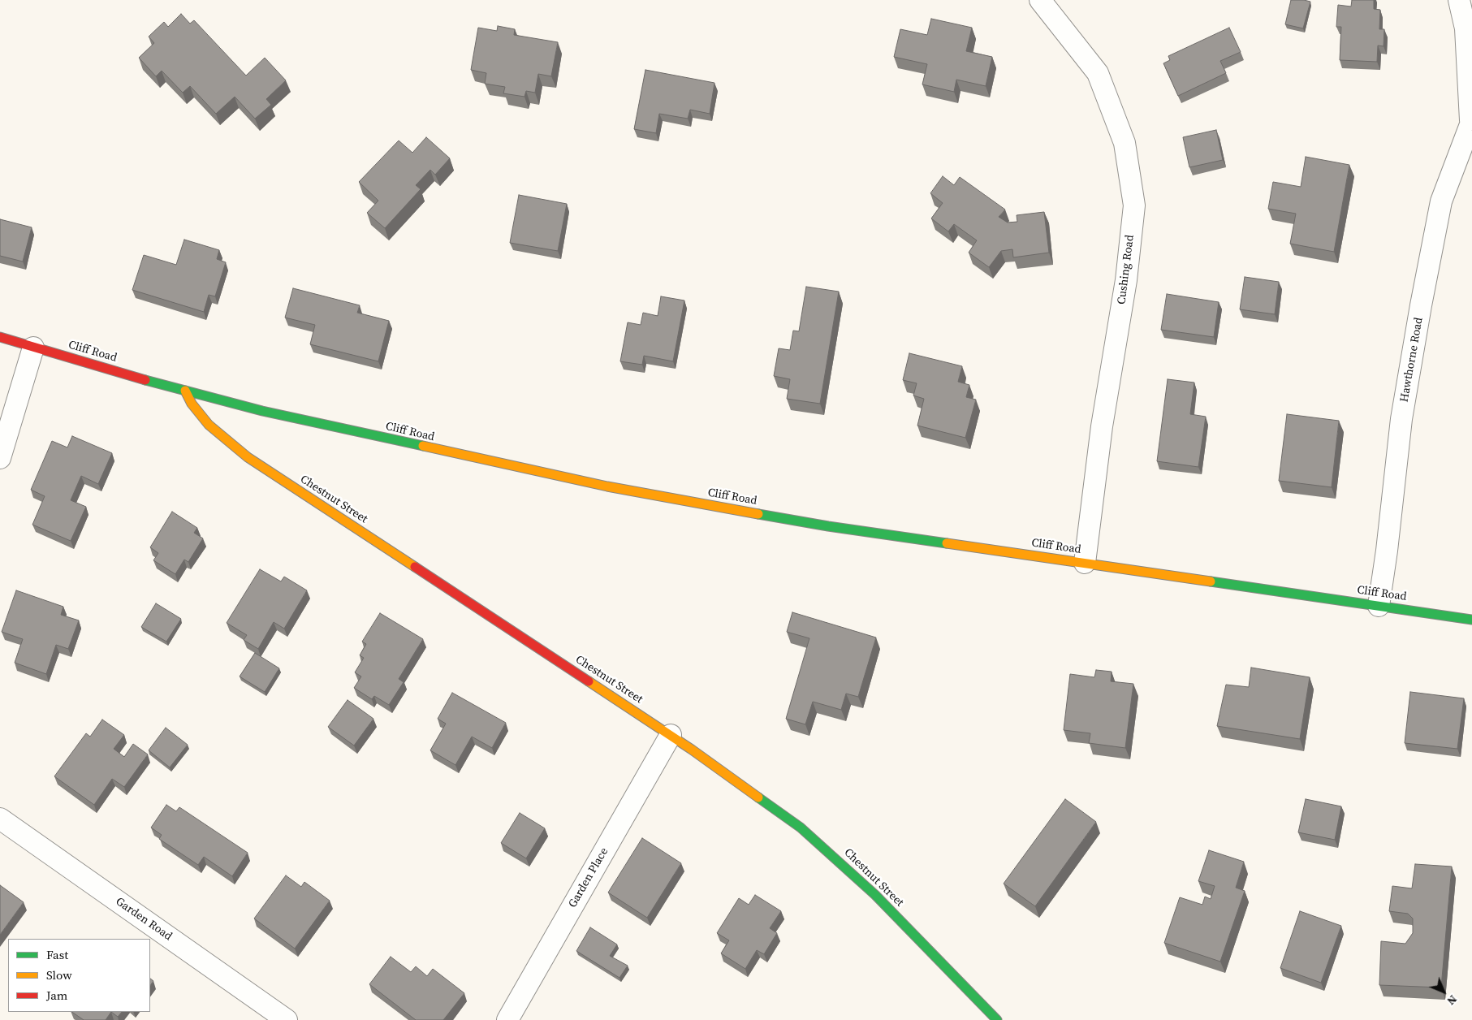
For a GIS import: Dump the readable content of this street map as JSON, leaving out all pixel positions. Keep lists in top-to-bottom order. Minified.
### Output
{"streets":{"street":["Cushing Road","Cliff Road","Hawthorne Road","Chestnut Street","Garden Place","Garden Road"]},"crossings":[["Cushing Road","Cliff Road"],["Cliff Road","Hawthorne Road"],["Cliff Road","Chestnut Street"],["Chestnut Street","Garden Place"]],"legend":["Fast","Slow","Jam"],"north":"bottom right"}
